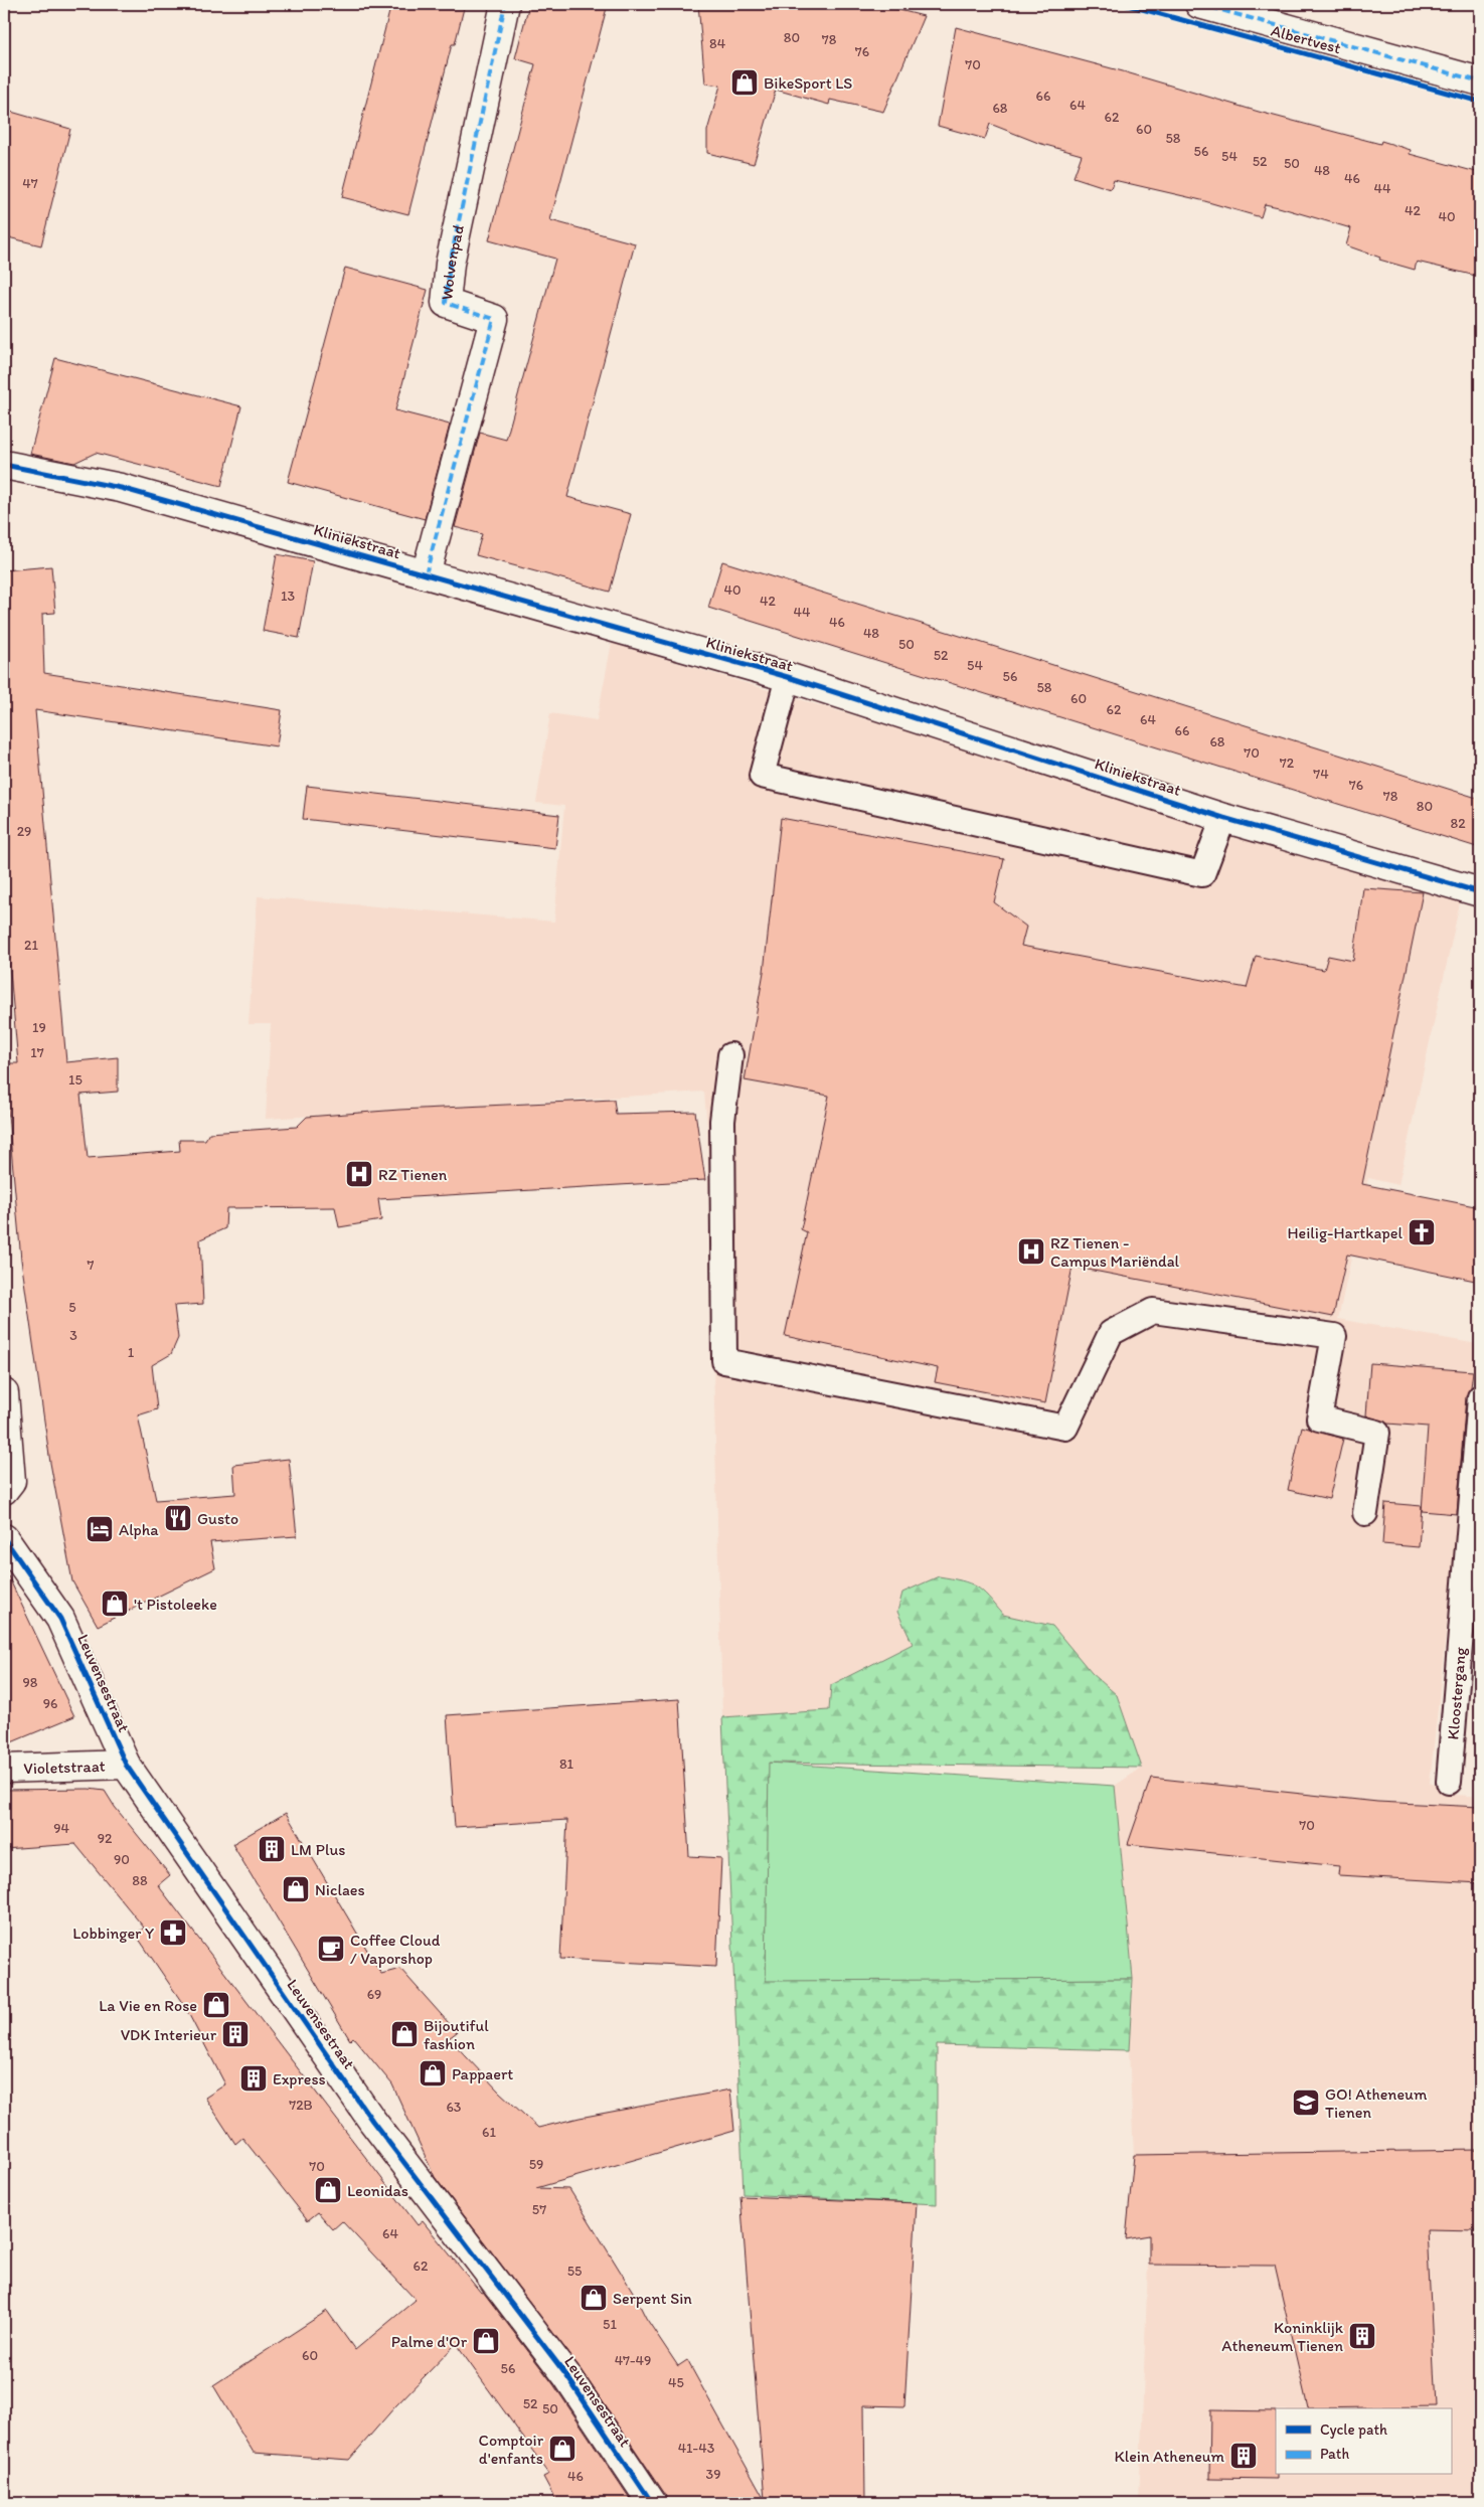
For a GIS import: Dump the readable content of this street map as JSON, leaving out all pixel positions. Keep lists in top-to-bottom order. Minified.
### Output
{"streets":{"street":["Albertvest","Wolvenpad","Kliniekstraat","Leuvensestraat","Violetstraat"],"lane":["Kloostergang"]},"crossings":[["Wolvenpad","Kliniekstraat"],["Leuvensestraat","Violetstraat"]],"places":{"shop":["BikeSport LS","'t Pistoleeke","Niclaes","La Vie en Rose","Bijoutiful fashion","Pappaert","Leonidas","Serpent Sin","Palme d'Or","Comptoir d'enfants"],"hospital":["RZ Tienen","RZ Tienen - Campus Mariëndal"],"church":["Heilig-Hartkapel"],"restaurant":["Gusto"],"hotel":["Alpha"],"building":["LM Plus","VDK Interieur","Express","Koninklijk Atheneum Tienen","Klein Atheneum"],"pharmacy":["Lobbinger Y"],"cafe":["Coffee Cloud / Vaporshop"],"school or university":["GO! Atheneum Tienen"]},"house_numbers":["80","78","84","76","70","66","64","68","62","60","58","56","54","52","50","48","46","47","44","42","40","40","13","42","44","46","48","50","52","54","56","58","60","62","64","66","68","70","72","74","76","78","80","82","29","21","19","17","15","7","5","3","1","98","96","81","70","94","92","90","88","69","72B","63","61","59","70","57","64","62","55","51","60","47-49","56","45","52","50","41-43","39","46"],"legend":["Cycle path","Path"]}
